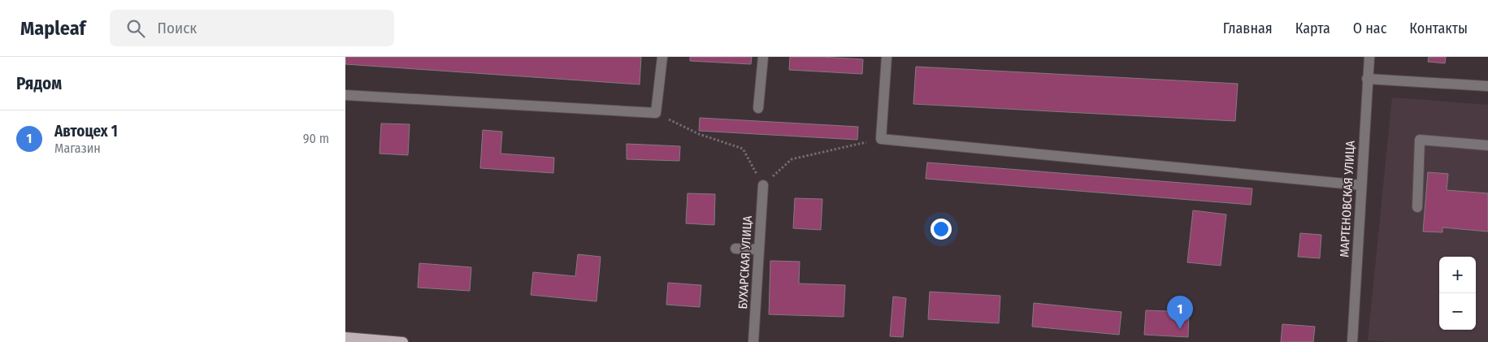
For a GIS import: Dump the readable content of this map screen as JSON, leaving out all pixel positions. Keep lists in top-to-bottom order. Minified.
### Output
{"streets":{"street":["МАРТЕНОВСКАЯ УЛИЦА","БУХАРСКАЯ УЛИЦА"]},"page":{"header":"Mapleaf","search":"Поиск","nav":["Главная","Карта","О нас","Контакты"],"heading":"Рядом","list":[{"mark":"1","name":"Автоцех 1","note":"Магазин","value":"90 m"}],"map_buttons":["+","−"],"pins":"1"}}
